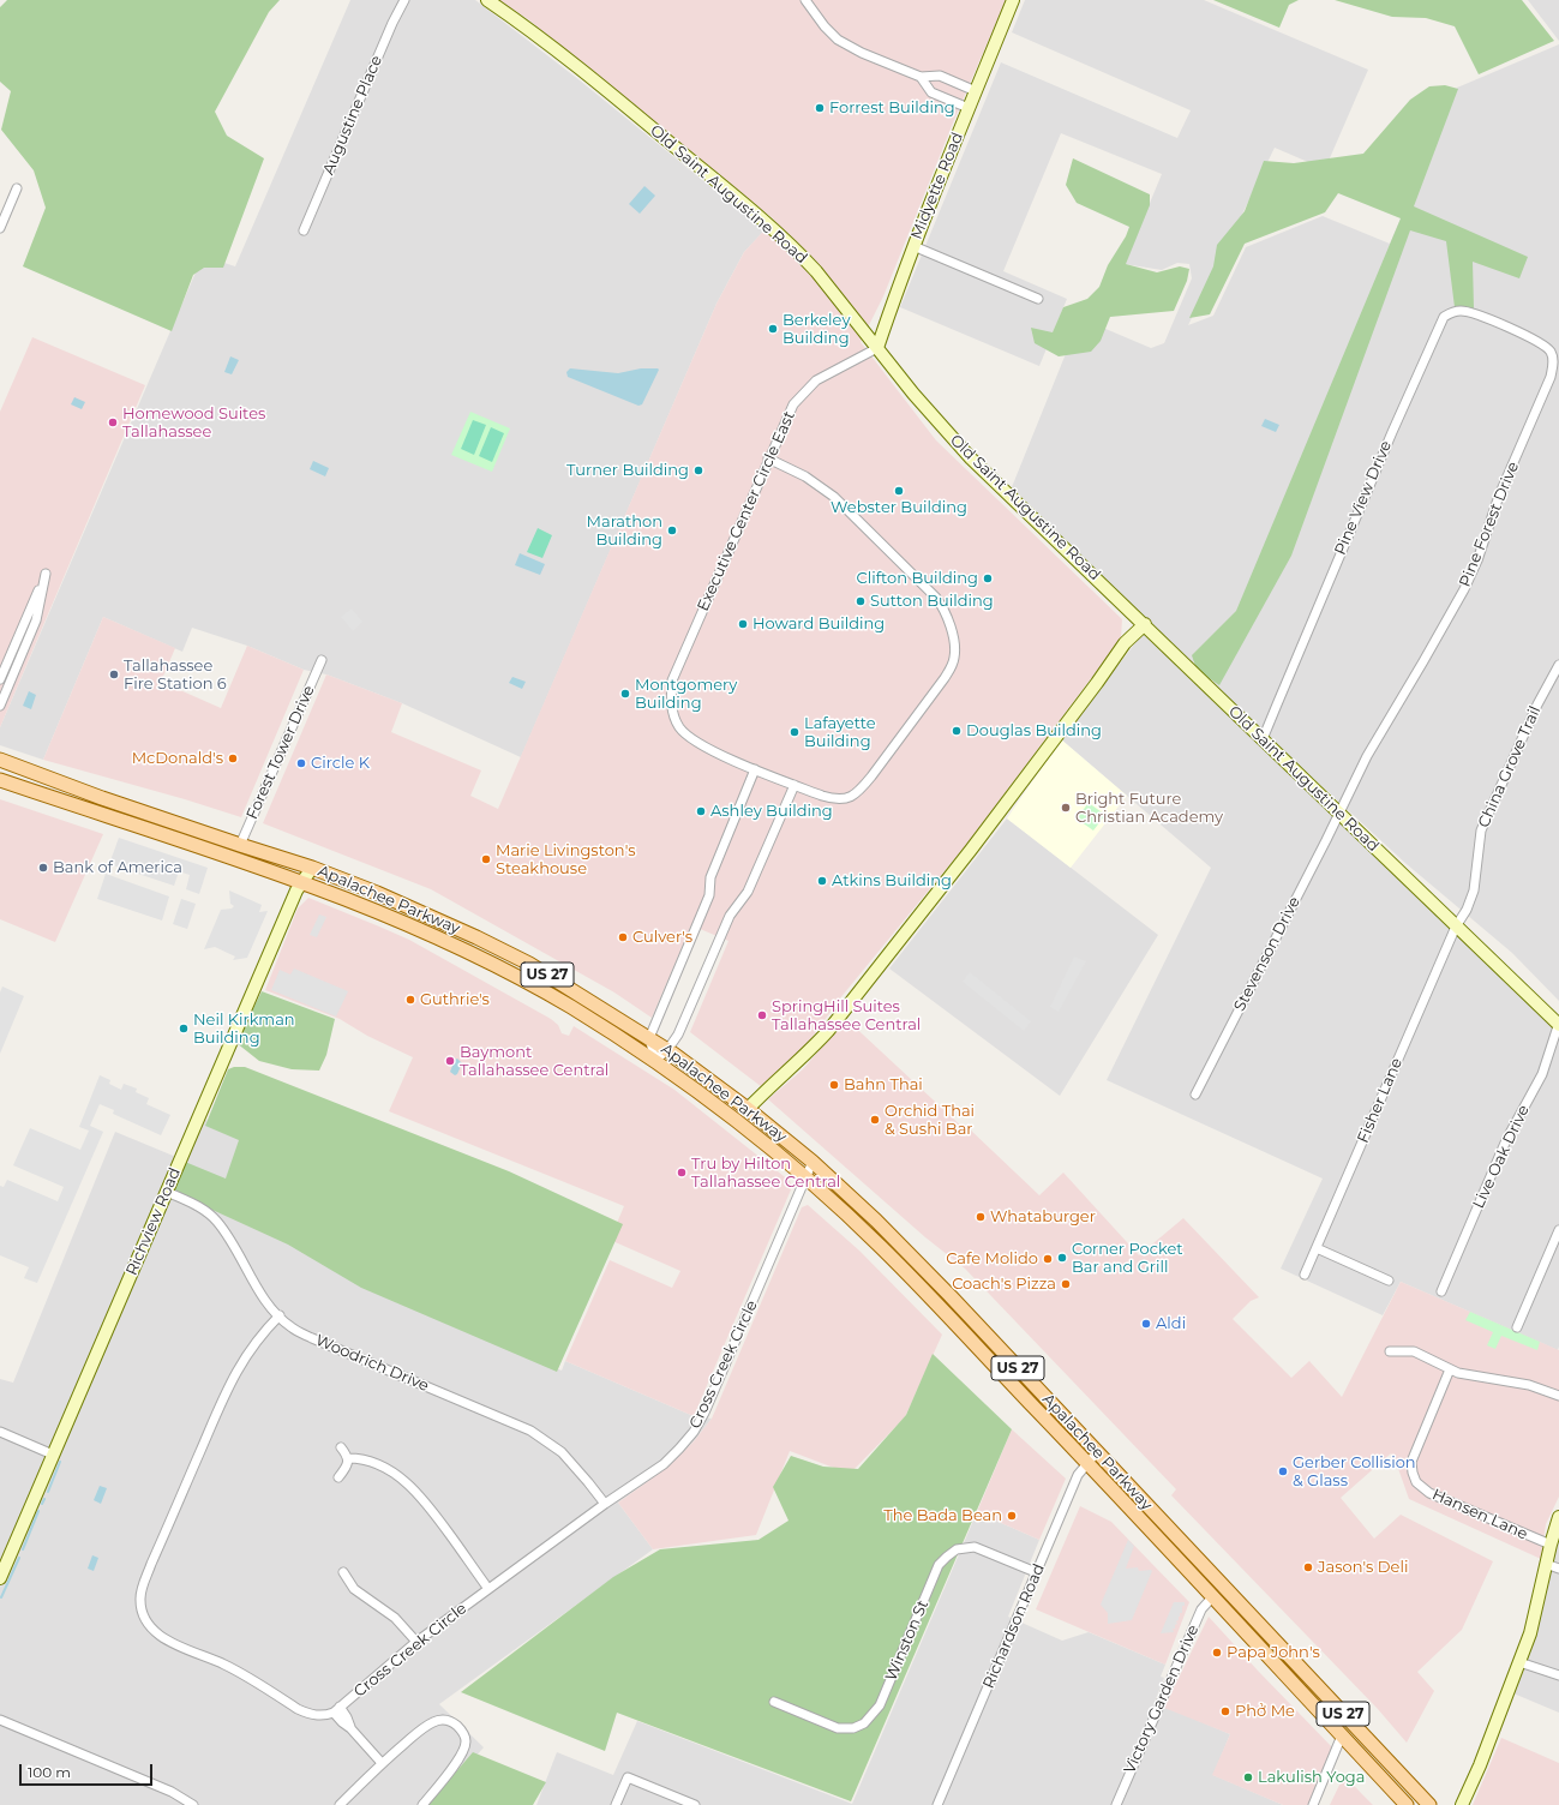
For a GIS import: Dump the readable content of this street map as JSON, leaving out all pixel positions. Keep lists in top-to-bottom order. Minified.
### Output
{"streets":{"main road":["Apalachee Parkway","US 27"],"street":["Augustine Place","Midyette Road","Old Saint Augustine Road","Pine View Drive","Executive Center Circle East","Pine Forest Drive","Forest Tower Drive","China Grove Trail","Stevenson Drive","Fisher Lane","Live Oak Drive","Richview Road","Woodrich Drive","Cross Creek Circle","Hansen Lane","Richardson Road","Winston St","Victory Garden Drive"]},"crossings":[["Midyette Road","Old Saint Augustine Road"],["Midyette Road","Executive Center Circle East"],["Old Saint Augustine Road","Pine View Drive"],["Old Saint Augustine Road","Executive Center Circle East"],["Old Saint Augustine Road","Pine Forest Drive"],["Old Saint Augustine Road","China Grove Trail"],["Old Saint Augustine Road","Stevenson Drive"],["Old Saint Augustine Road","Fisher Lane"],["Old Saint Augustine Road","Live Oak Drive"],["Pine View Drive","Pine Forest Drive"],["Pine Forest Drive","Stevenson Drive"],["Forest Tower Drive","Apalachee Parkway"],["China Grove Trail","Fisher Lane"],["Apalachee Parkway","Richview Road"],["Apalachee Parkway","Cross Creek Circle"],["Apalachee Parkway","Richardson Road"],["Apalachee Parkway","Victory Garden Drive"],["Richview Road","Woodrich Drive"],["Woodrich Drive","Cross Creek Circle"],["Richardson Road","Winston St"]],"places":["Forrest Building","Berkeley Building","Homewood Suites Tallahassee","Turner Building","Webster Building","Marathon Building","Clifton Building","Sutton Building","Howard Building","Tallahassee Fire Station 6","Montgomery Building","Douglas Building","Lafayette Building","McDonald's","Circle K","Bright Future Christian Academy","Ashley Building","Marie Livingston's Steakhouse","Bank of America","Atkins Building","Culver's","Guthrie's","SpringHill Suites Tallahassee Central","Neil Kirkman Building","Baymont Tallahassee Central","Bahn Thai","Orchid Thai & Sushi Bar","Tru by Hilton Tallahassee Central","Whataburger","Corner Pocket Bar and Grill","Cafe Molido","Coach's Pizza","Aldi","Gerber Collision & Glass","The Bada Bean","Jason's Deli","Papa John's","Phở Me","Lakulish Yoga"],"scale_bar":"100 m"}
